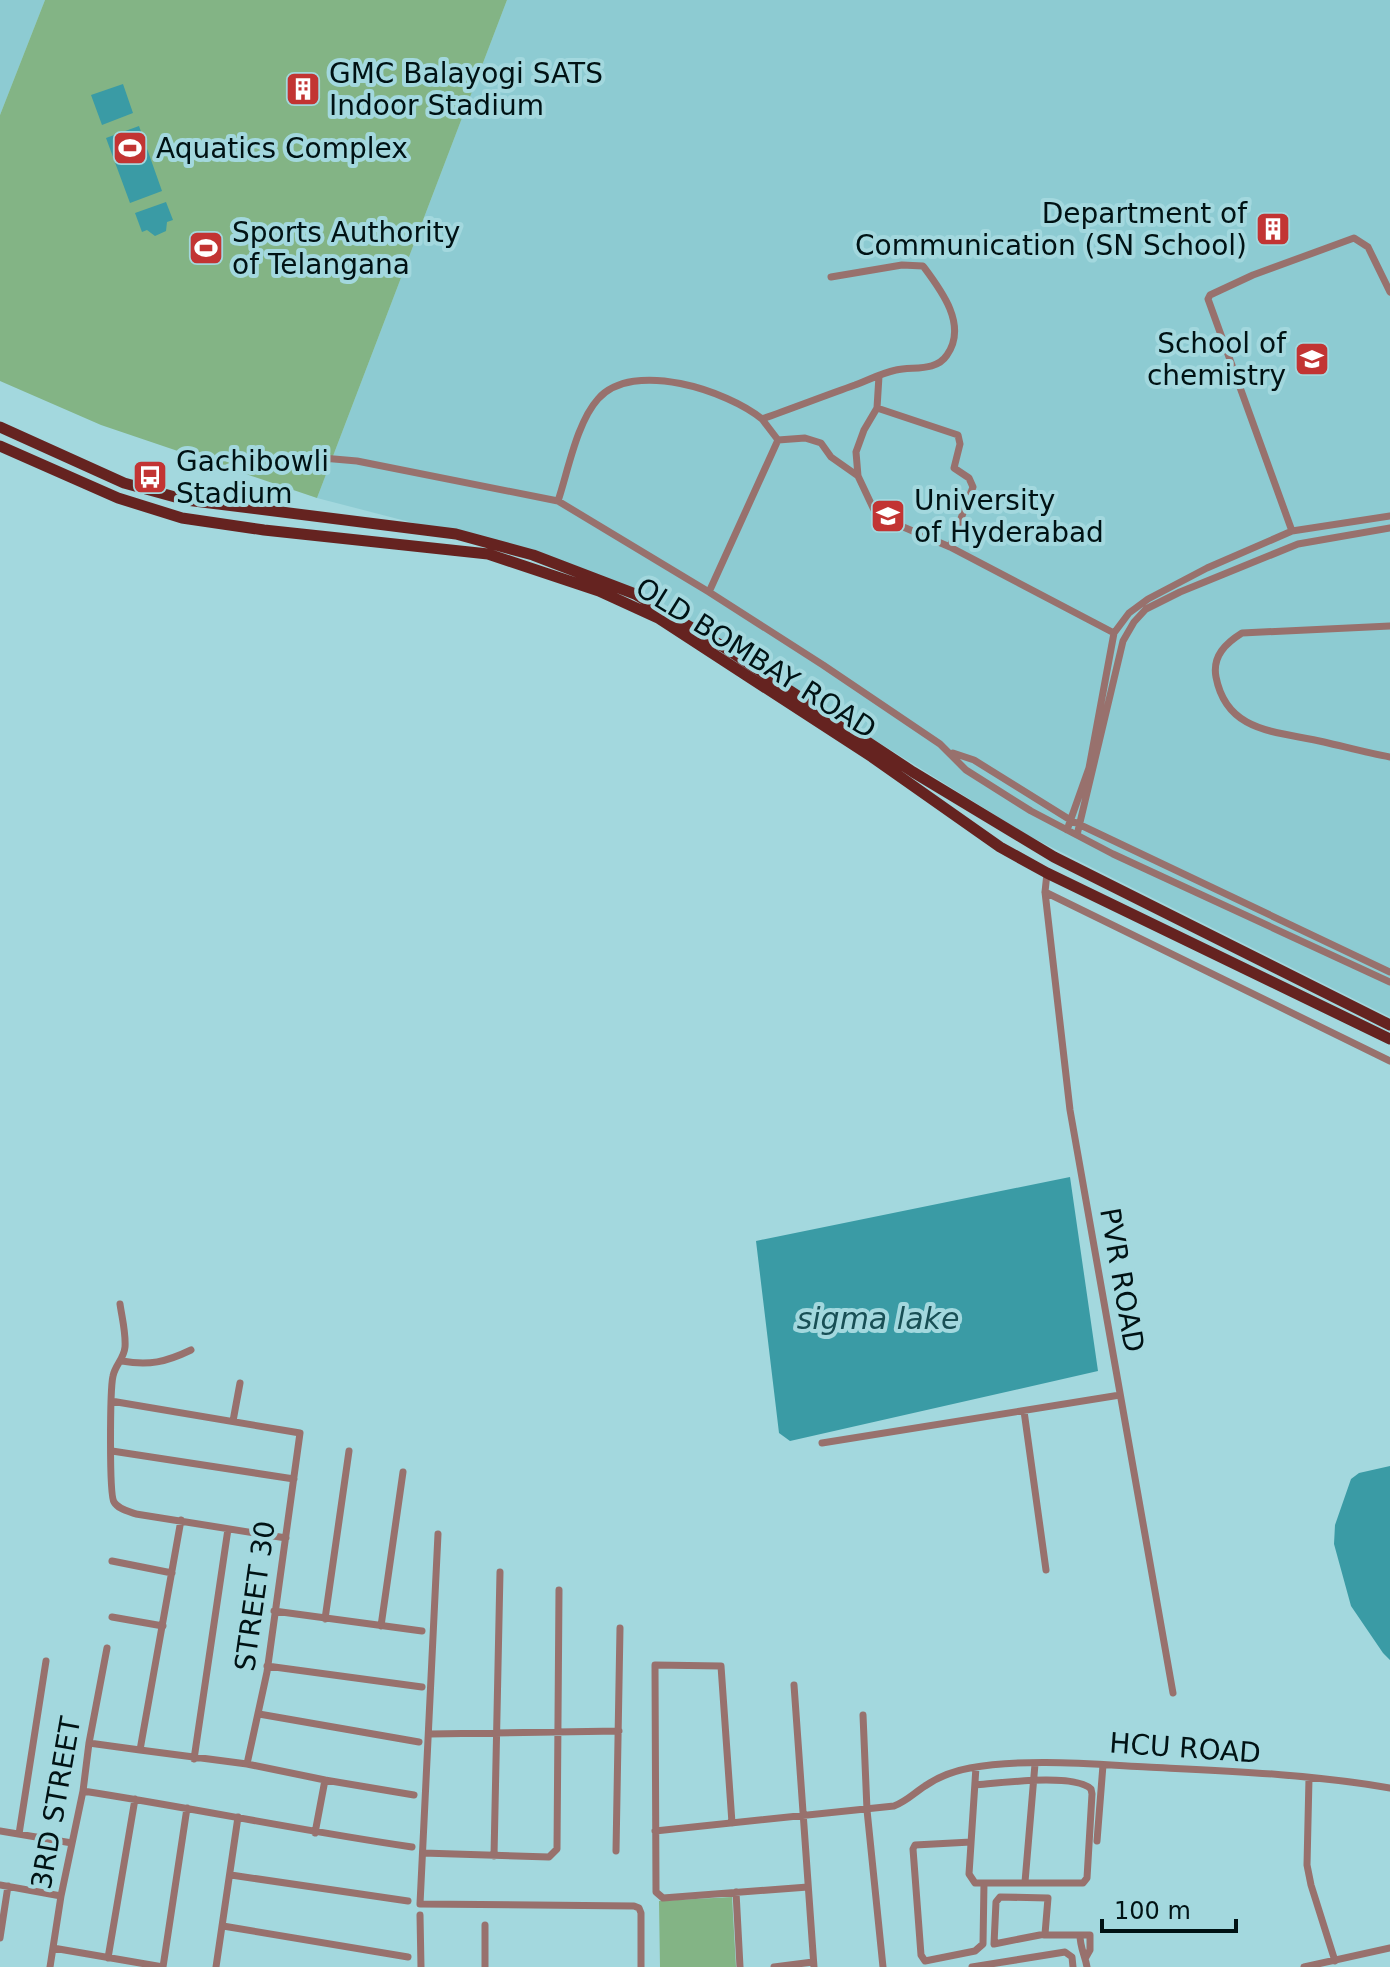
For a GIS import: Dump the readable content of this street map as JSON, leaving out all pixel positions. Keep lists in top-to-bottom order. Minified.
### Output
{"streets":{"main road":["OLD BOMBAY ROAD"],"street":["PVR ROAD","STREET 30","HCU ROAD","3RD STREET"]},"crossings":[["OLD BOMBAY ROAD","PVR ROAD"]],"water":["sigma lake"],"places":{"building":["GMC Balayogi SATS Indoor Stadium","Department of Communication (SN School)"],"sports":["Aquatics Complex","Sports Authority of Telangana"],"school or university":["School of chemistry","University of Hyderabad"],"bus stop":["Gachibowli Stadium"]},"scale_bar":"100 m"}
